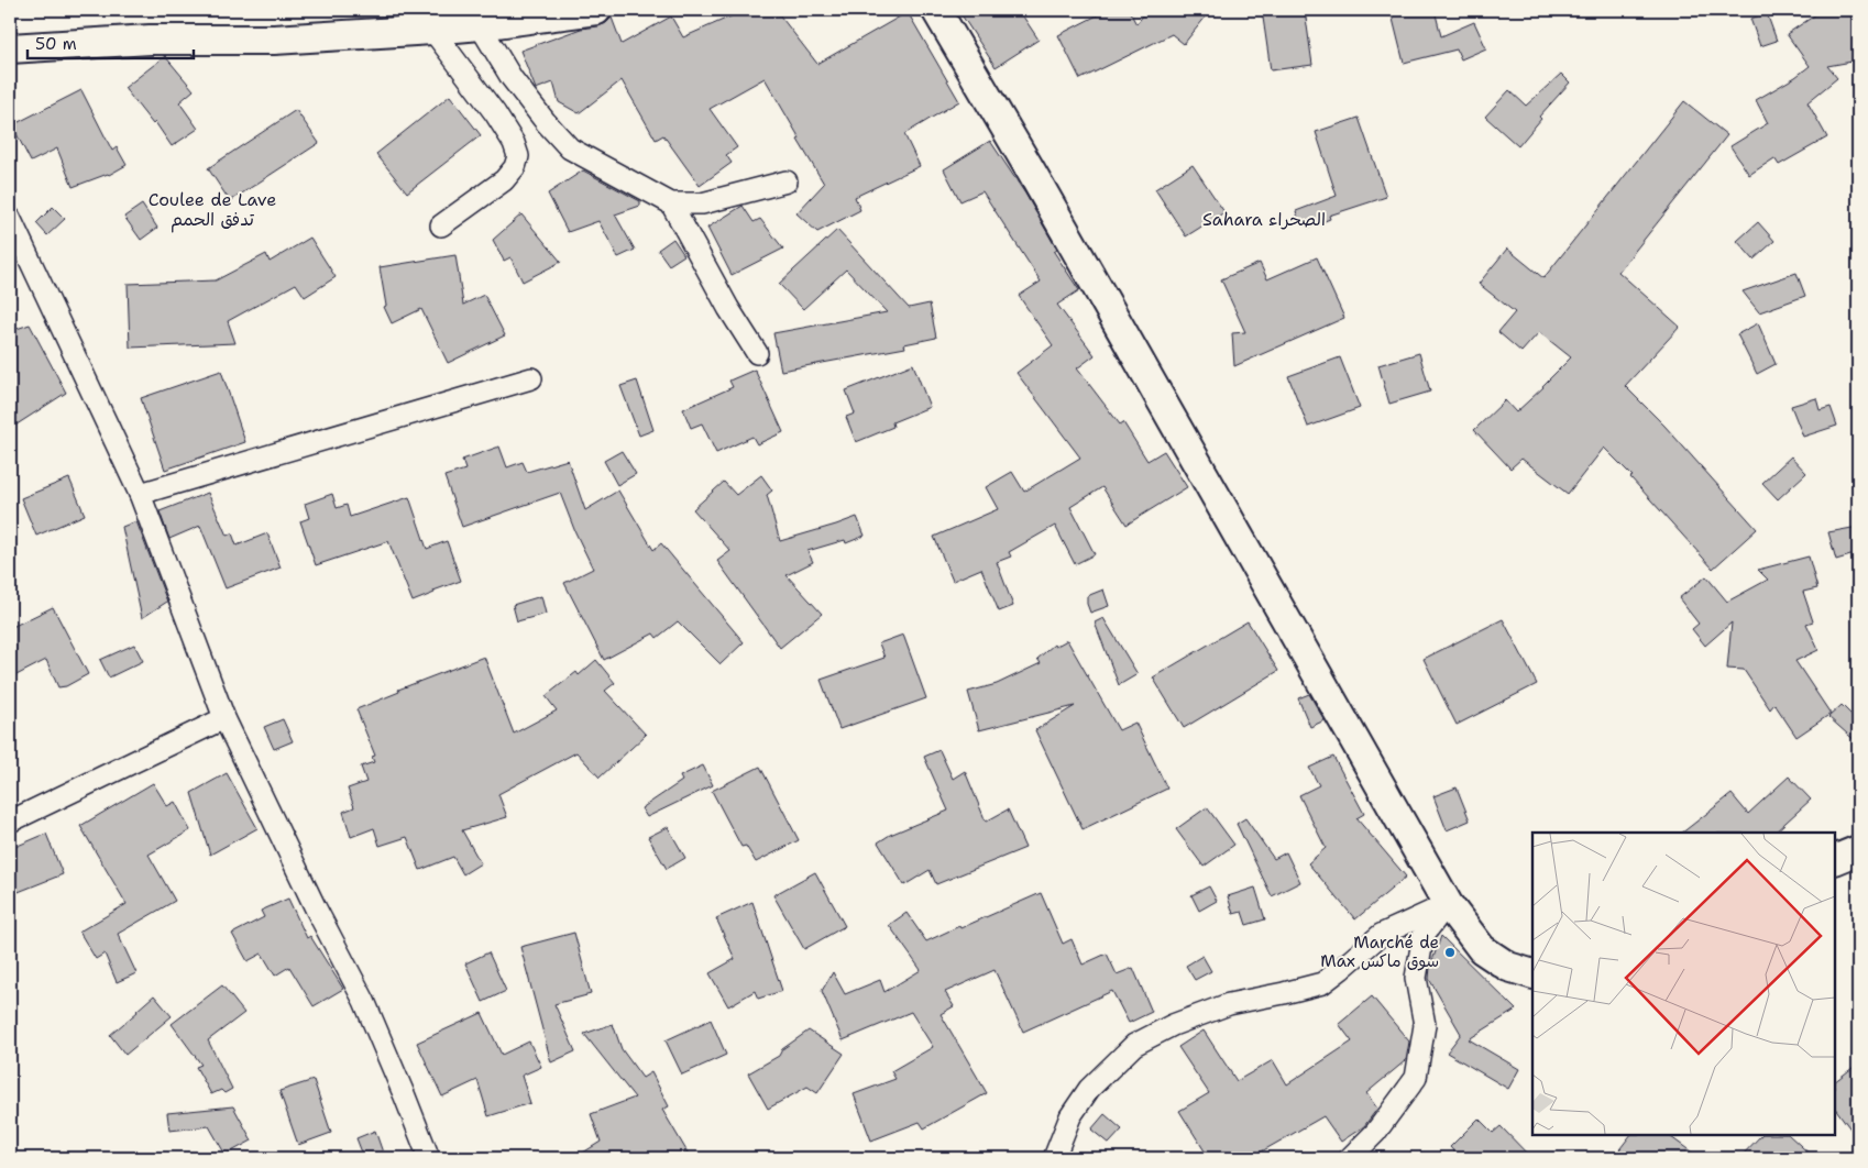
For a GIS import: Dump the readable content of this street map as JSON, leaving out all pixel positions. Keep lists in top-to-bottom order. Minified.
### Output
{"districts":["Coulee de Lave تدفق الحمم","Sahara الصحراء"],"places":["Marché de Max سوق ماكس"],"scale_bar":"50 m"}
